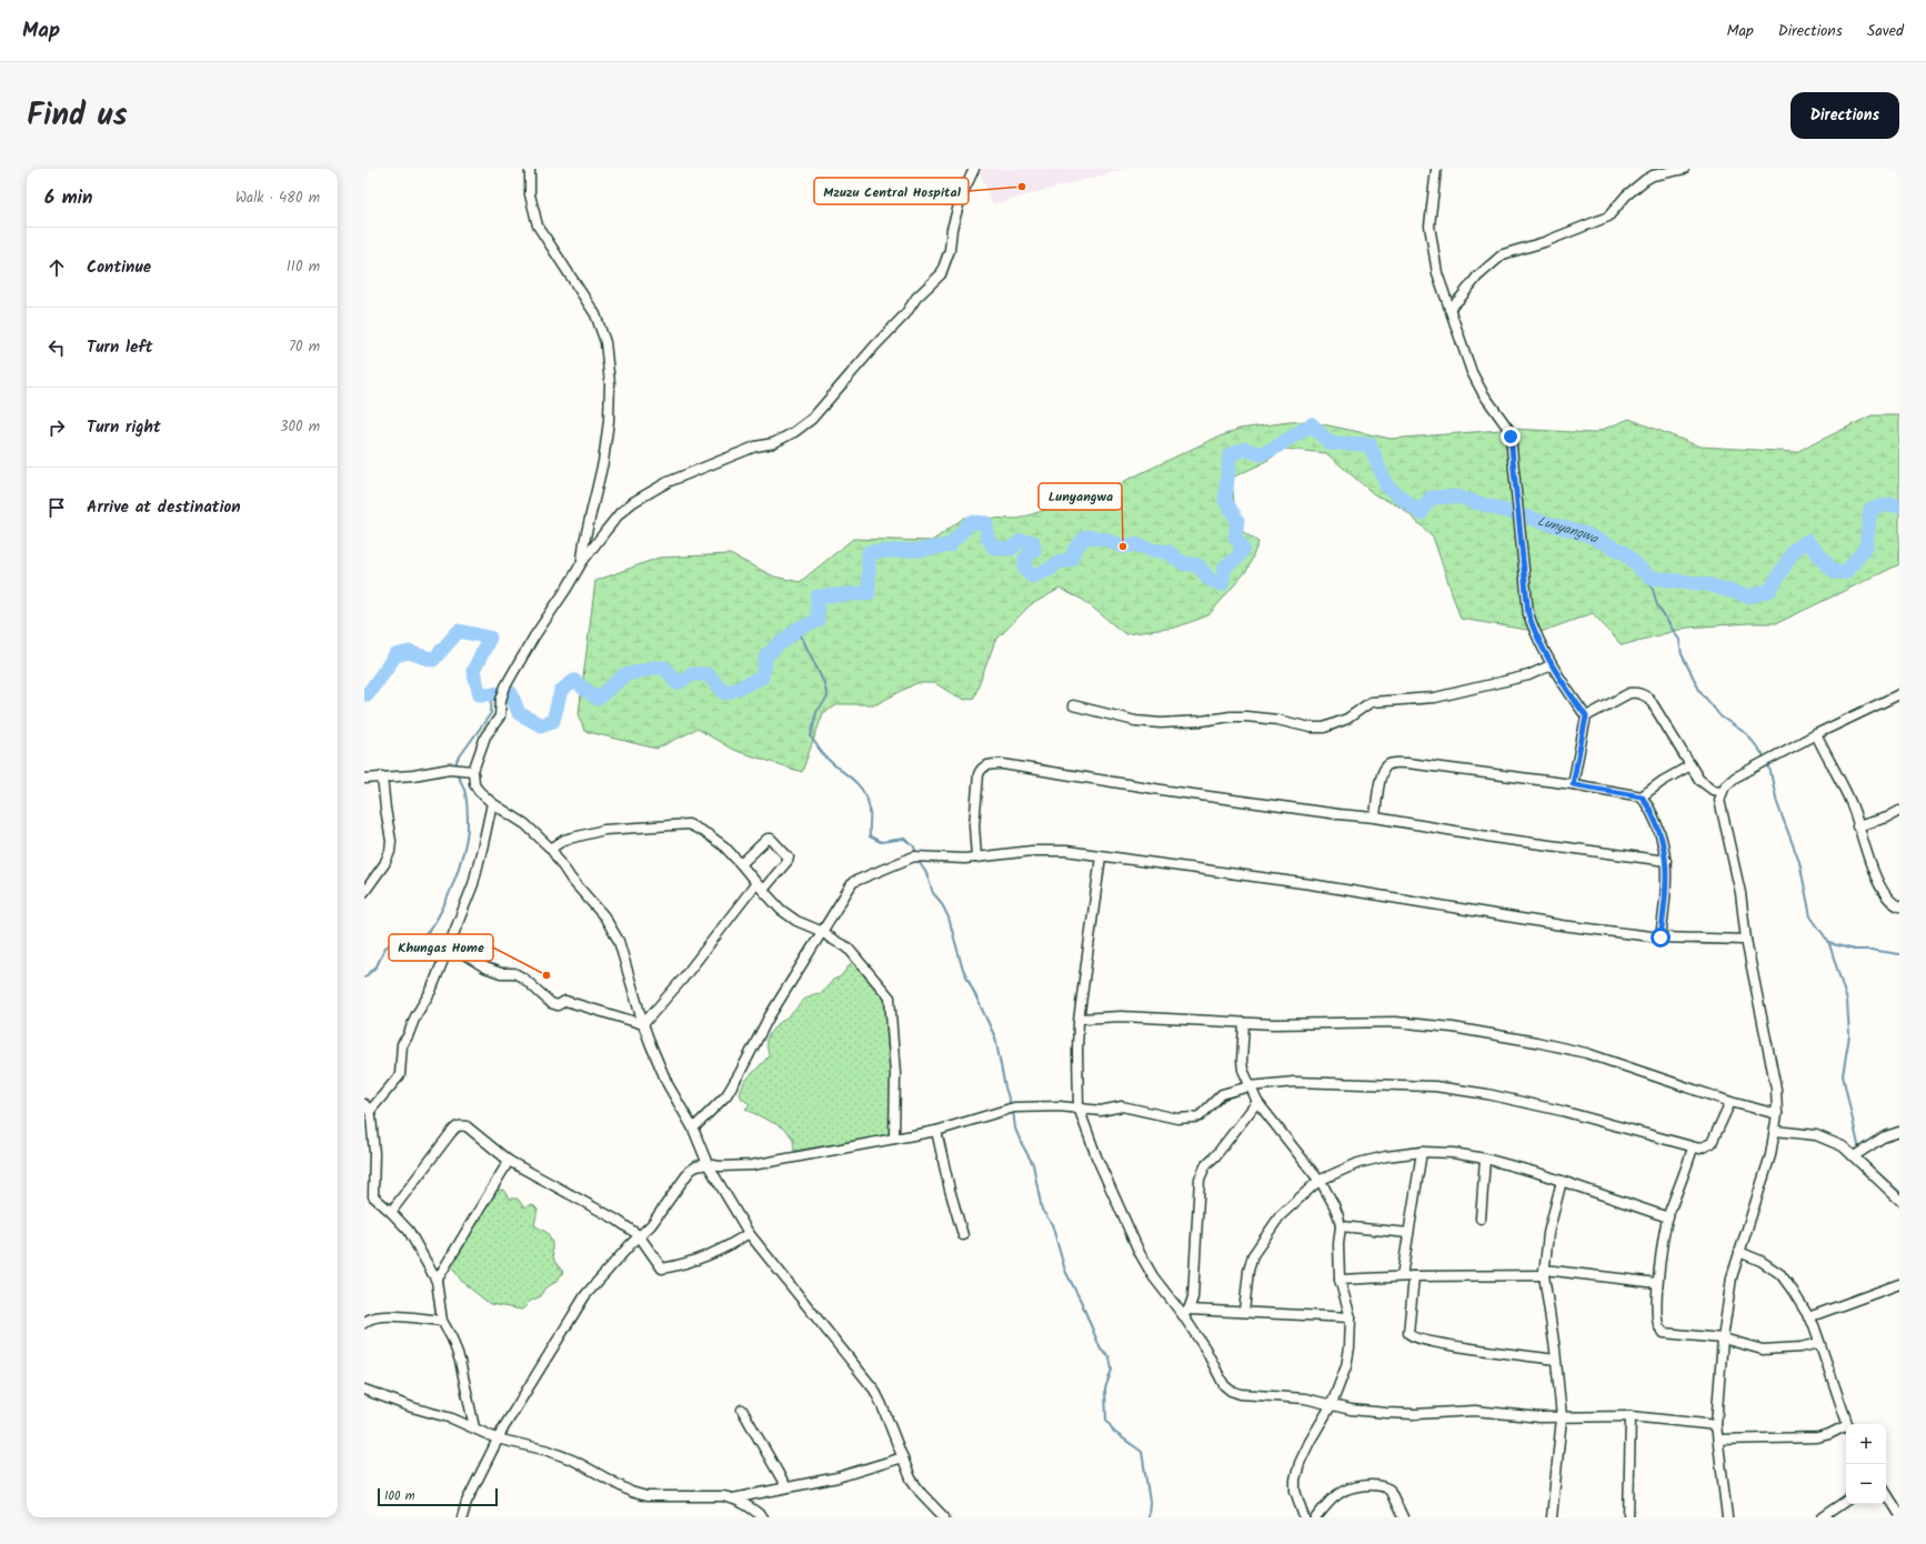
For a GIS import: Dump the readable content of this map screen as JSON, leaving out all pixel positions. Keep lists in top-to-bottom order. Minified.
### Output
{"water":["Lunyangwa"],"places":["Mzuzu Central Hospital","Lunyangwa","Khungas Home"],"scale_bar":"100 m","page":{"header":"Map","nav":["Map","Directions","Saved"],"title":"Find us","buttons":"Directions","heading":["6 min","Walk · 480 m"],"list":[["Continue","110 m"],["Turn left","70 m"],["Turn right","300 m"],"Arrive at destination"],"map_buttons":["+","−"],"scale":"100 m"}}
